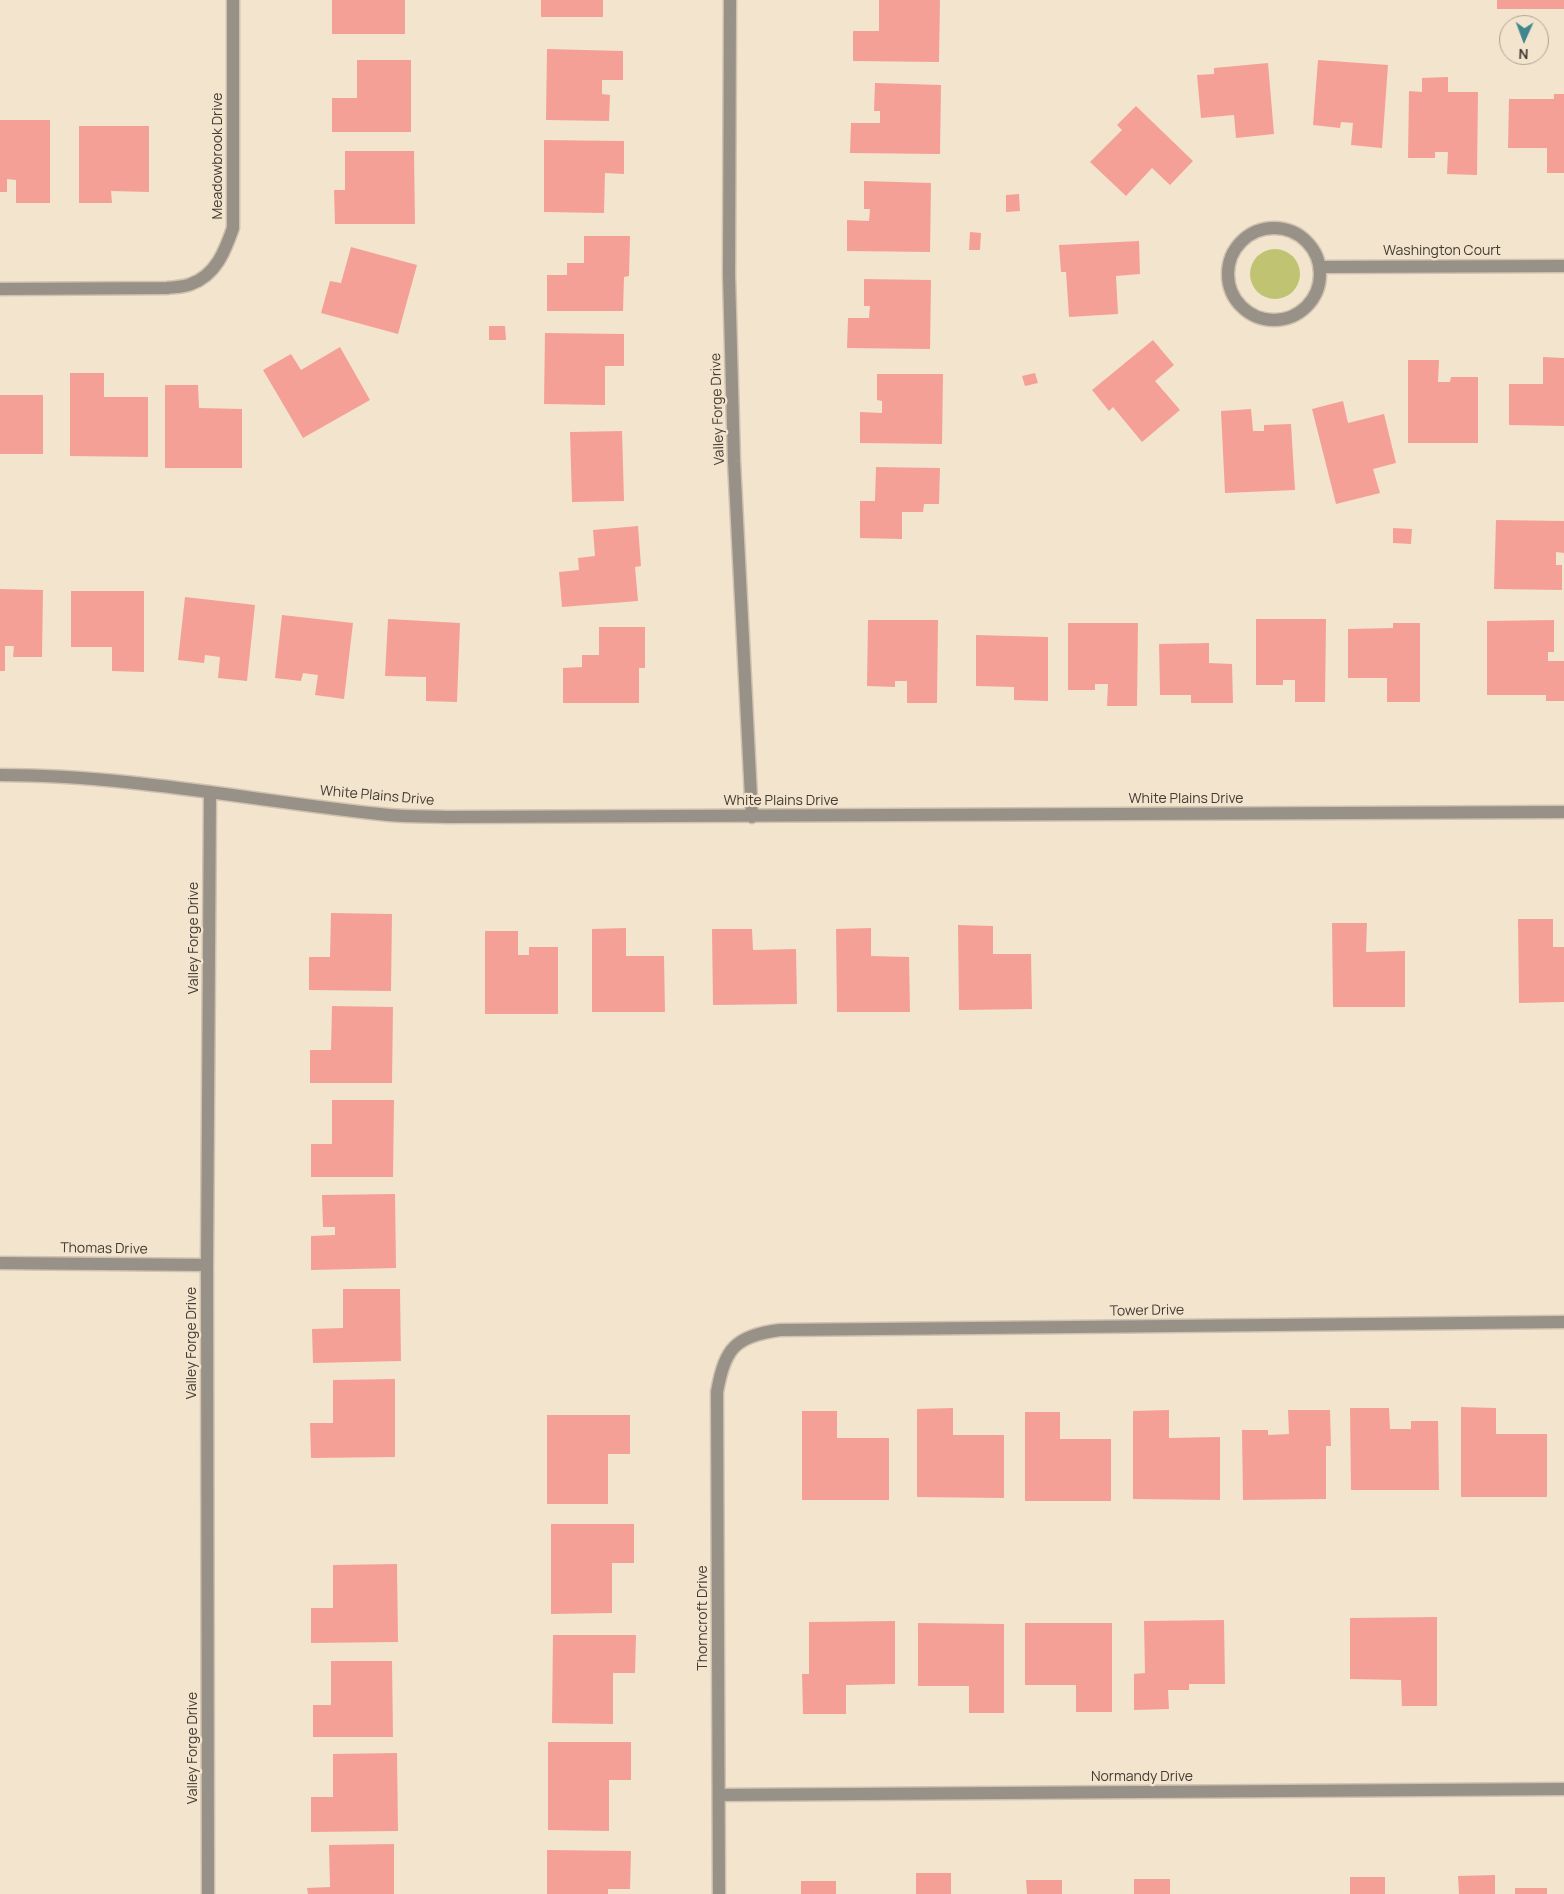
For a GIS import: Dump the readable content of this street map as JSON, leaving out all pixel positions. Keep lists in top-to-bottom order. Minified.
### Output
{"streets":{"street":["Meadowbrook Drive","Washington Court","Valley Forge Drive","White Plains Drive","Thomas Drive","Tower Drive","Thorncroft Drive","Normandy Drive"]},"crossings":[["Valley Forge Drive","White Plains Drive"],["Valley Forge Drive","Thomas Drive"],["Tower Drive","Thorncroft Drive"],["Thorncroft Drive","Normandy Drive"]],"north":"bottom"}
